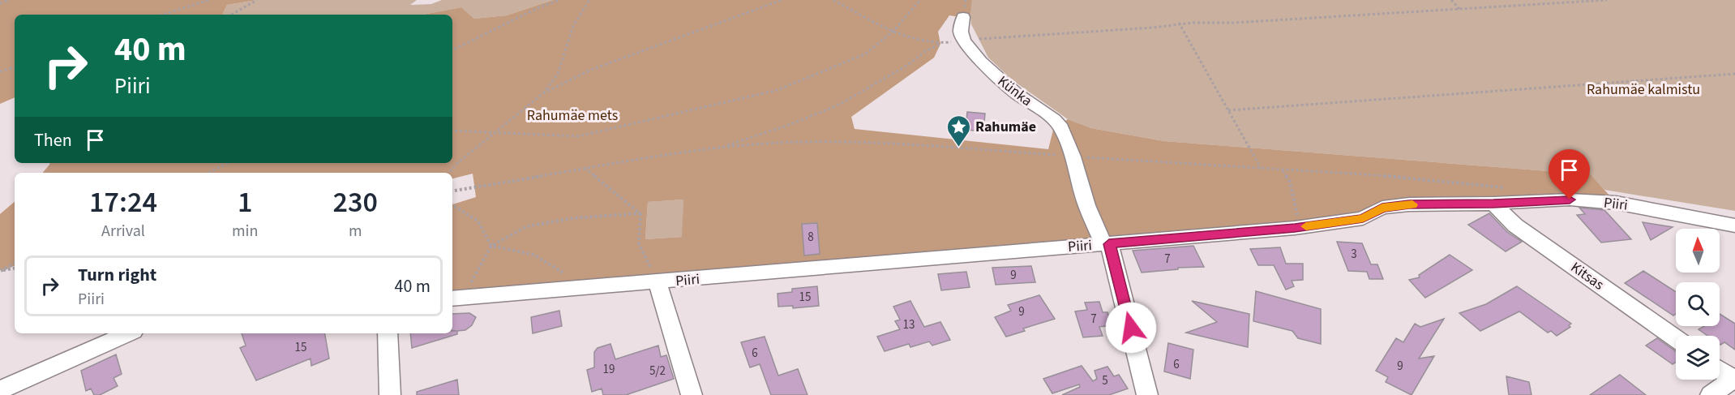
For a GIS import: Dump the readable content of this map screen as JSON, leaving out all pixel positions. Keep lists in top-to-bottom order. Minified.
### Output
{"streets":{"street":["Künka","Piiri","Kitsas"]},"crossings":[["Künka","Piiri"],["Piiri","Kitsas"]],"parks":["Rahumäe kalmistu","Rahumäe mets"],"places":{"place":["Rahumäe"]},"house_numbers":["8","3","7","9","15","9","7","13","15","6","6","9","19","5/2","5"],"north":"top","page":{"turn":["40 m","Piiri"],"then":"Then","eta":["17:24","Arrival","1","min","230","m"],"list":[{"name":"Turn right","note":"Piiri","value":"40 m"}]}}
